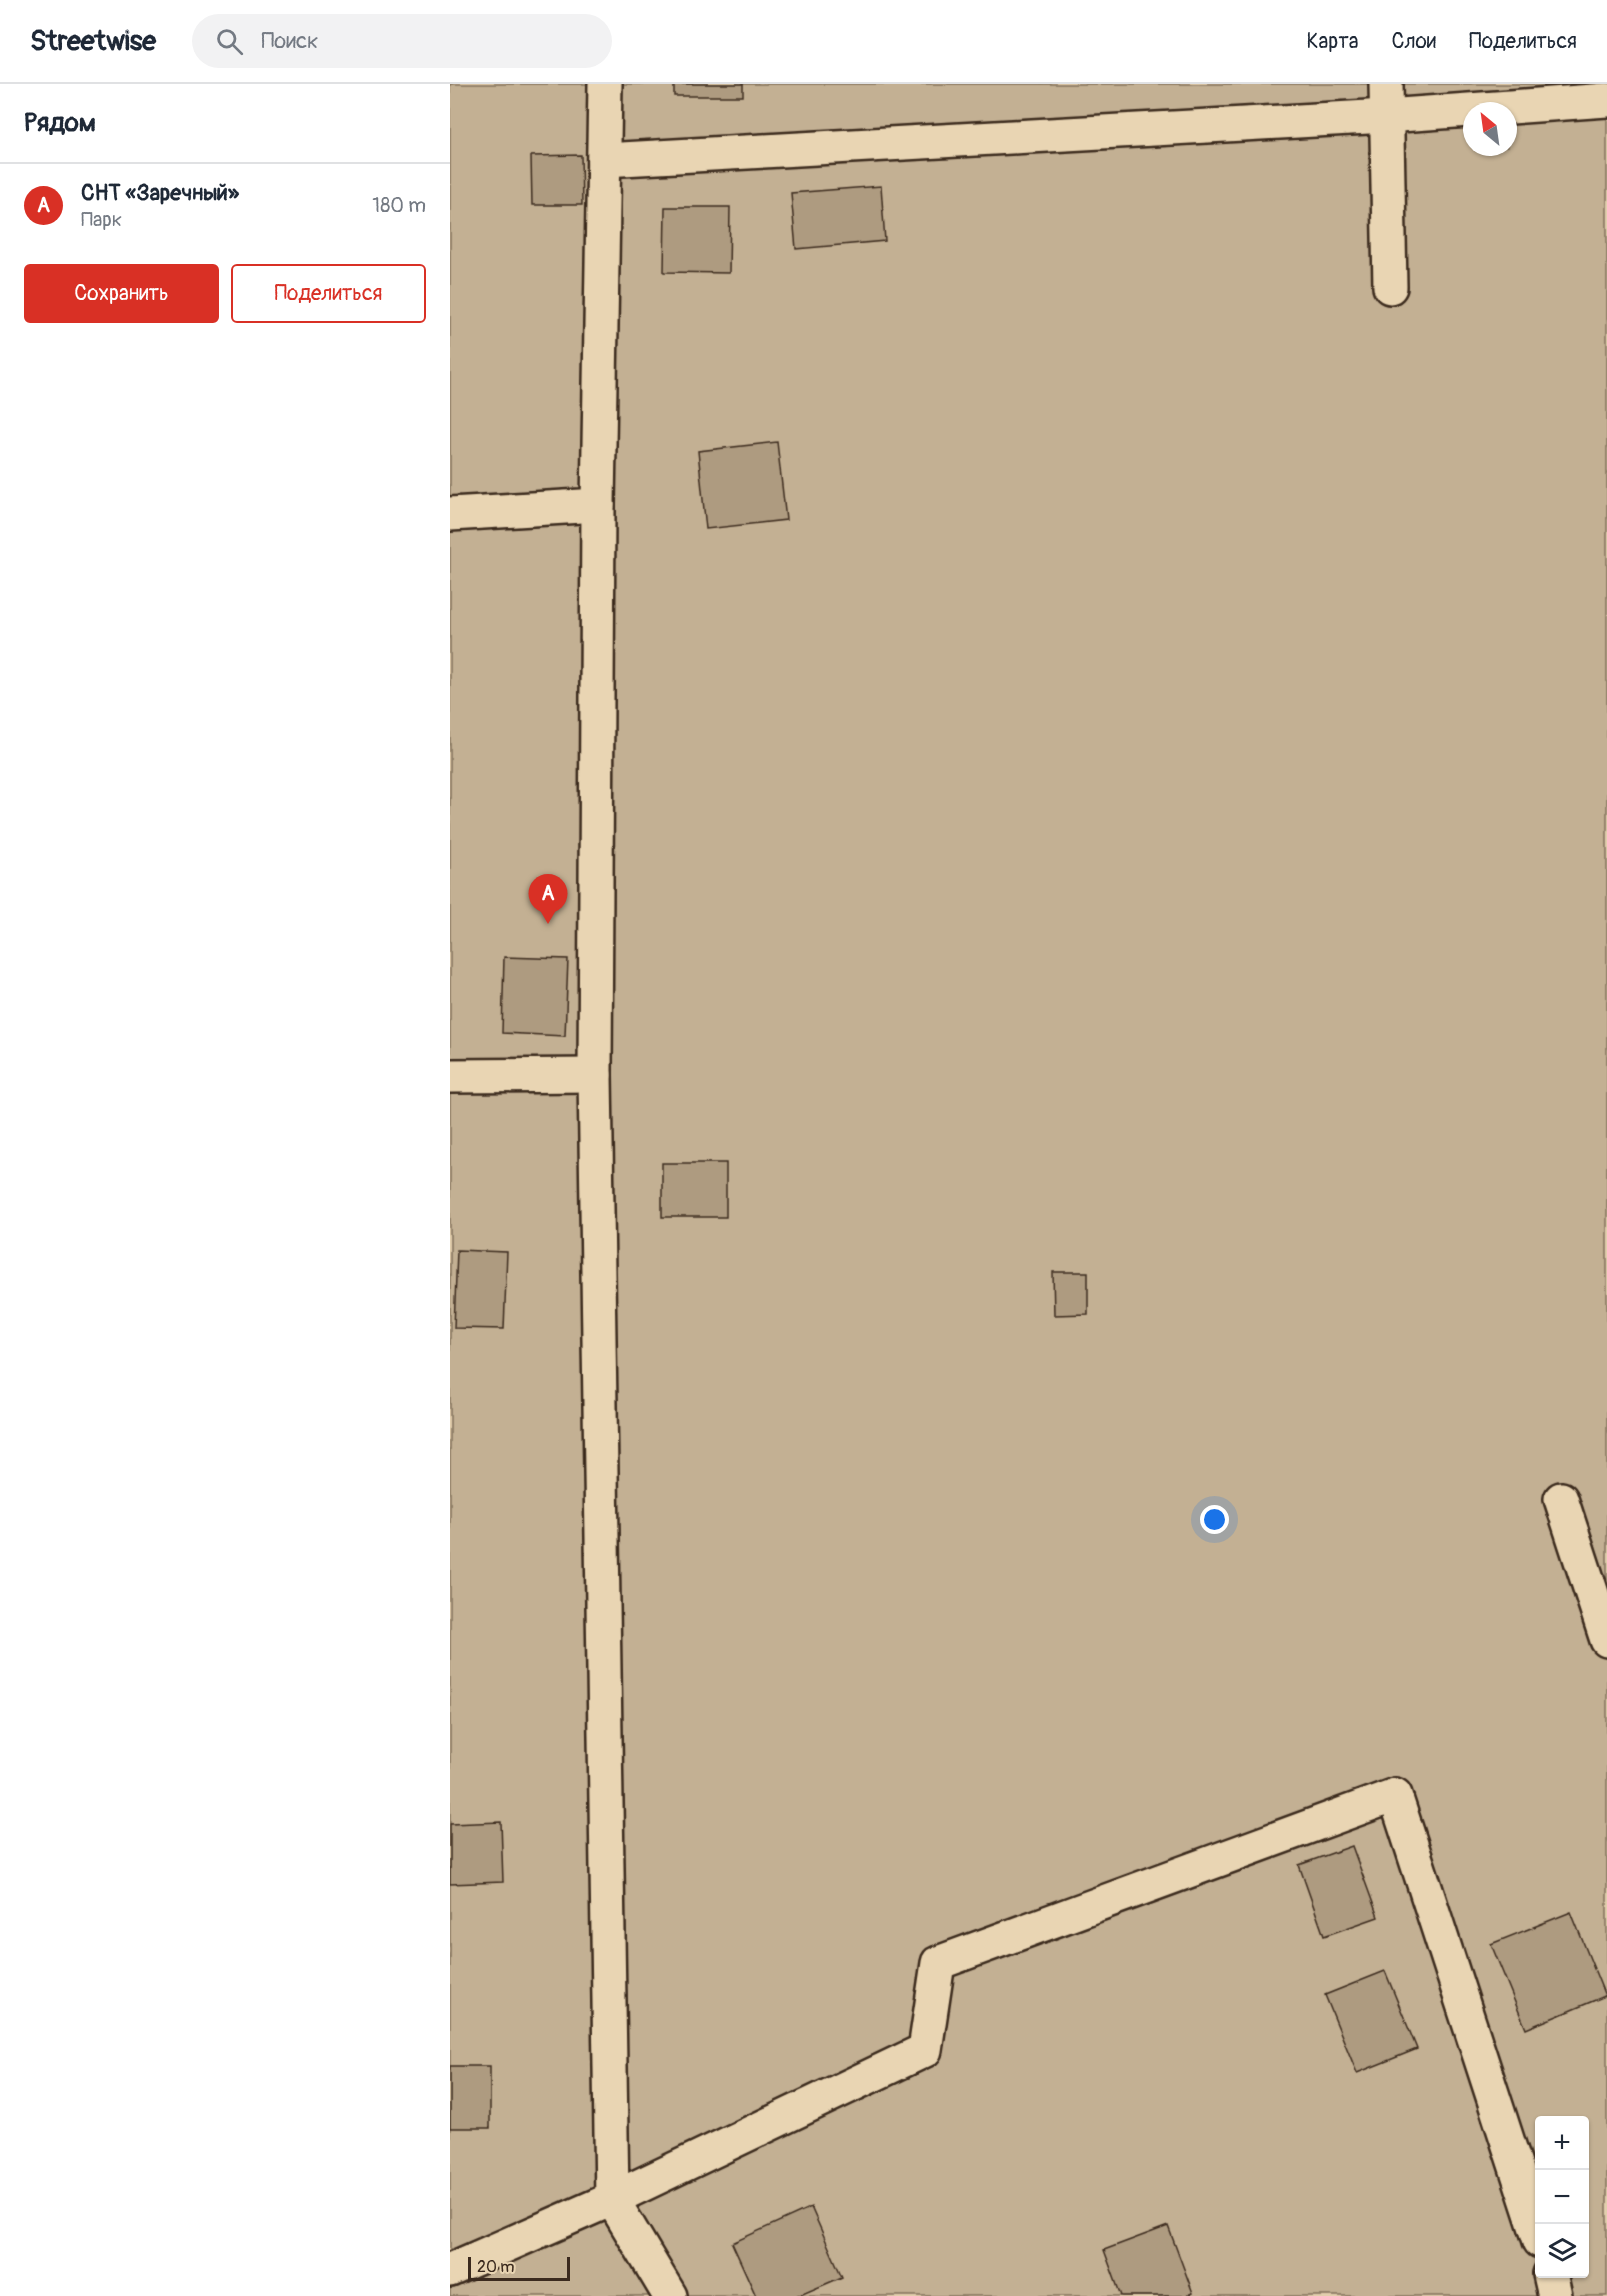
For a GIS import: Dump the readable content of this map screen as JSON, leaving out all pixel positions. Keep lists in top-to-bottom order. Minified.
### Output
{"scale_bar":"20 m","north":"top left","page":{"header":"Streetwise","search":"Поиск","nav":["Карта","Слои","Поделиться"],"heading":"Рядом","list":[{"mark":"A","name":"СНТ «Заречный»","note":"Парк","value":"180 m"}],"buttons":["Сохранить","Поделиться"],"pins":"A","map_buttons":["+","−"],"scale":"20 m"}}
